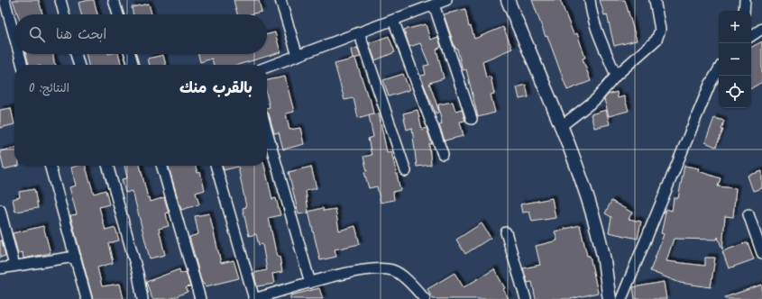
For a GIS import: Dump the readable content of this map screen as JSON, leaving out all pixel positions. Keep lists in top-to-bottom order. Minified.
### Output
{"page":{"map_buttons":["+","−"],"search":"ابحث هنا","heading":["بالقرب منك","النتائج: 0"]}}
